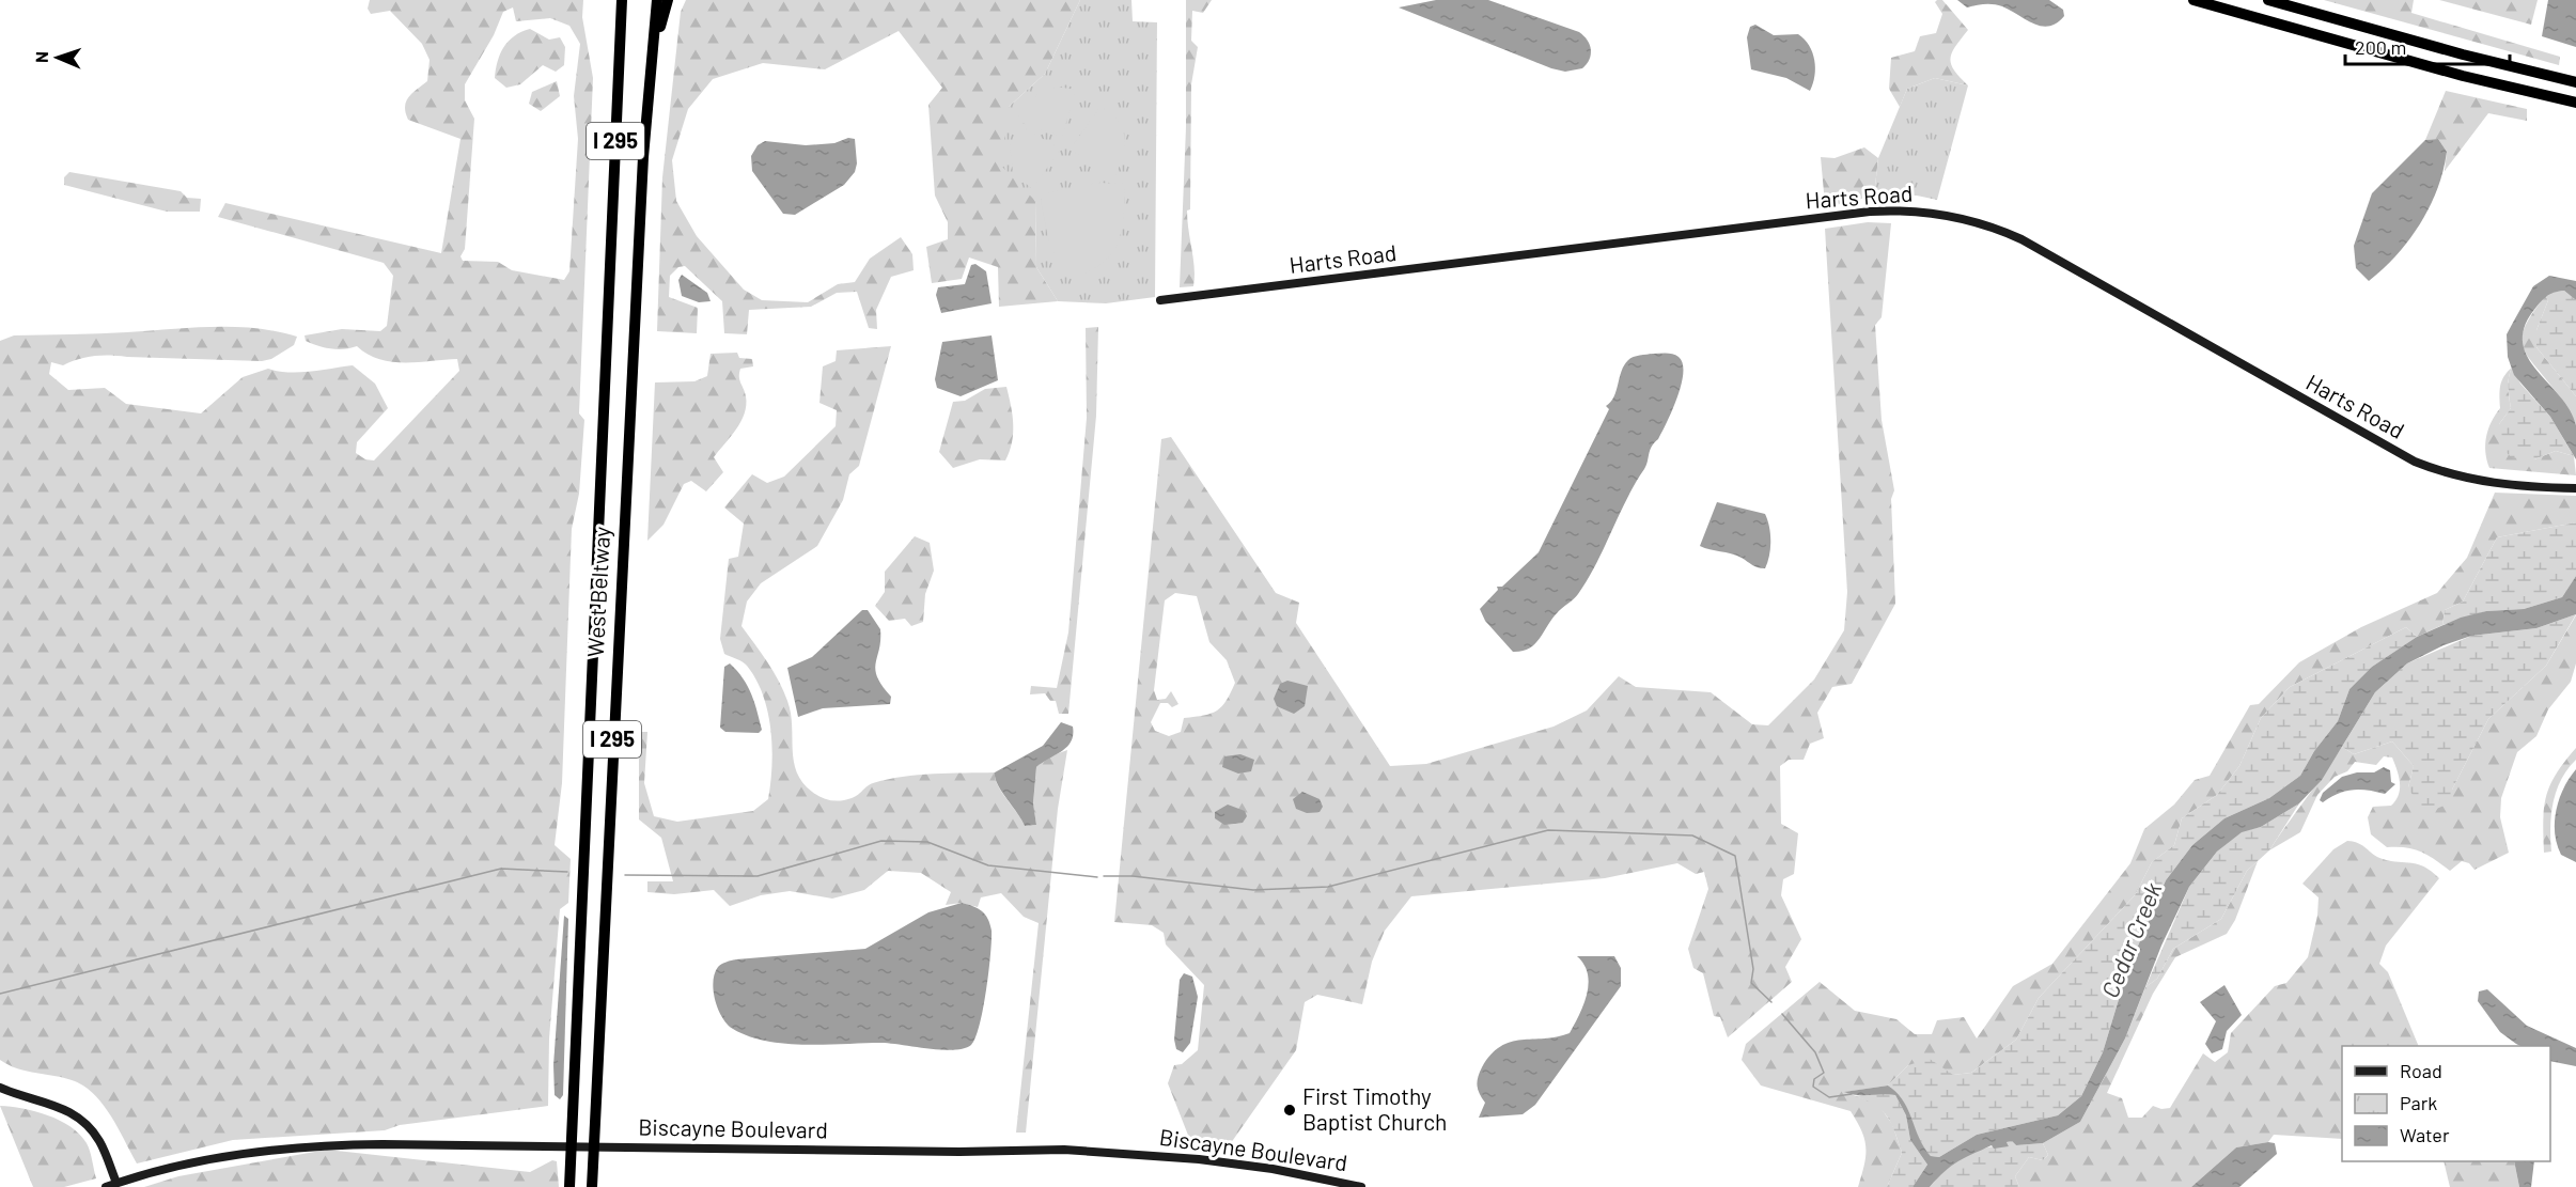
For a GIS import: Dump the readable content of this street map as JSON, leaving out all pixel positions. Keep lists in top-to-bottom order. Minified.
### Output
{"streets":{"highway":["I 295","West Beltway"],"street":["Harts Road","Biscayne Boulevard"]},"water":["Cedar Creek"],"places":["First Timothy Baptist Church"],"legend":["Road","Park","Water"],"scale_bar":"200 m","north":"left"}
